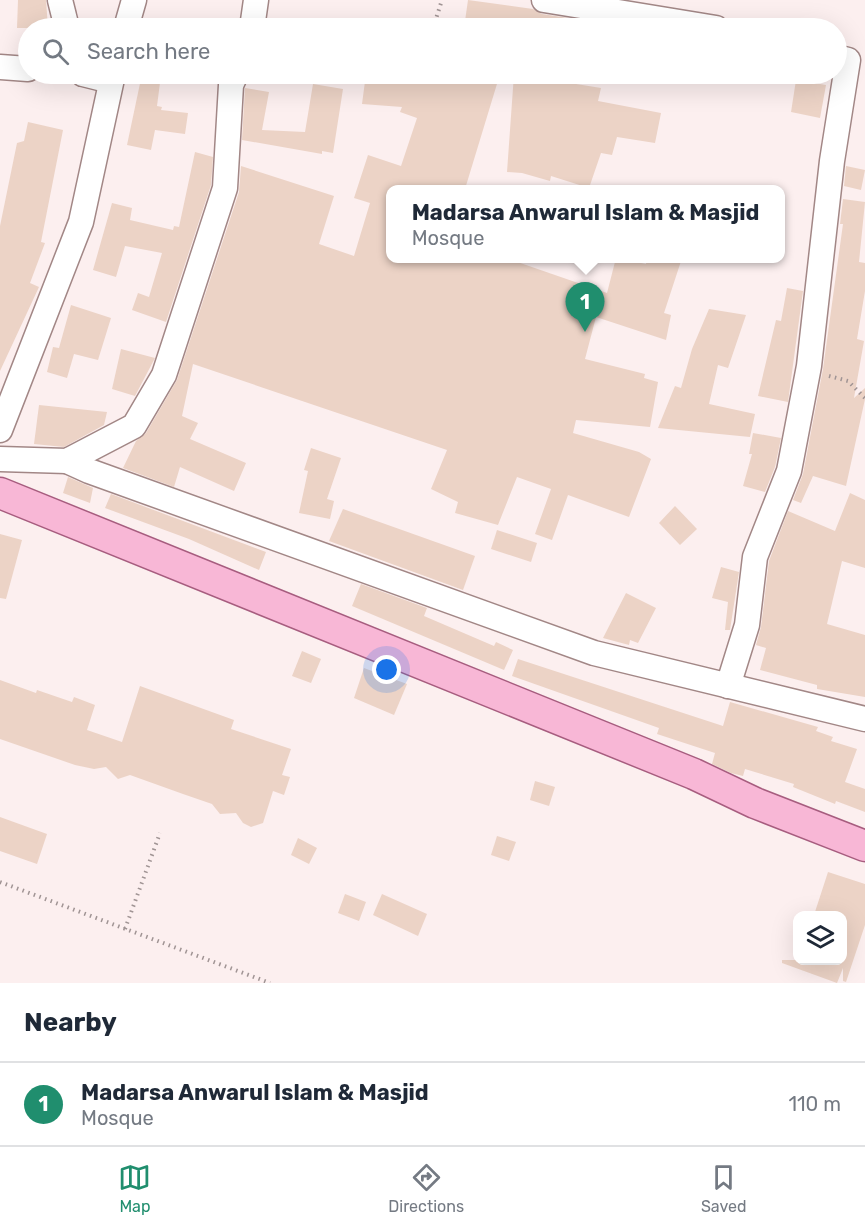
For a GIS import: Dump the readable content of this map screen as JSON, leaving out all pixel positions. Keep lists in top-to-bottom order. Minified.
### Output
{"page":{"search":"Search here","popup":["Madarsa Anwarul Islam & Masjid","Mosque"],"pins":"1","heading":"Nearby","list":[{"mark":"1","name":"Madarsa Anwarul Islam & Masjid","note":"Mosque","value":"110 m"}],"nav":["Map","Directions","Saved"]}}
